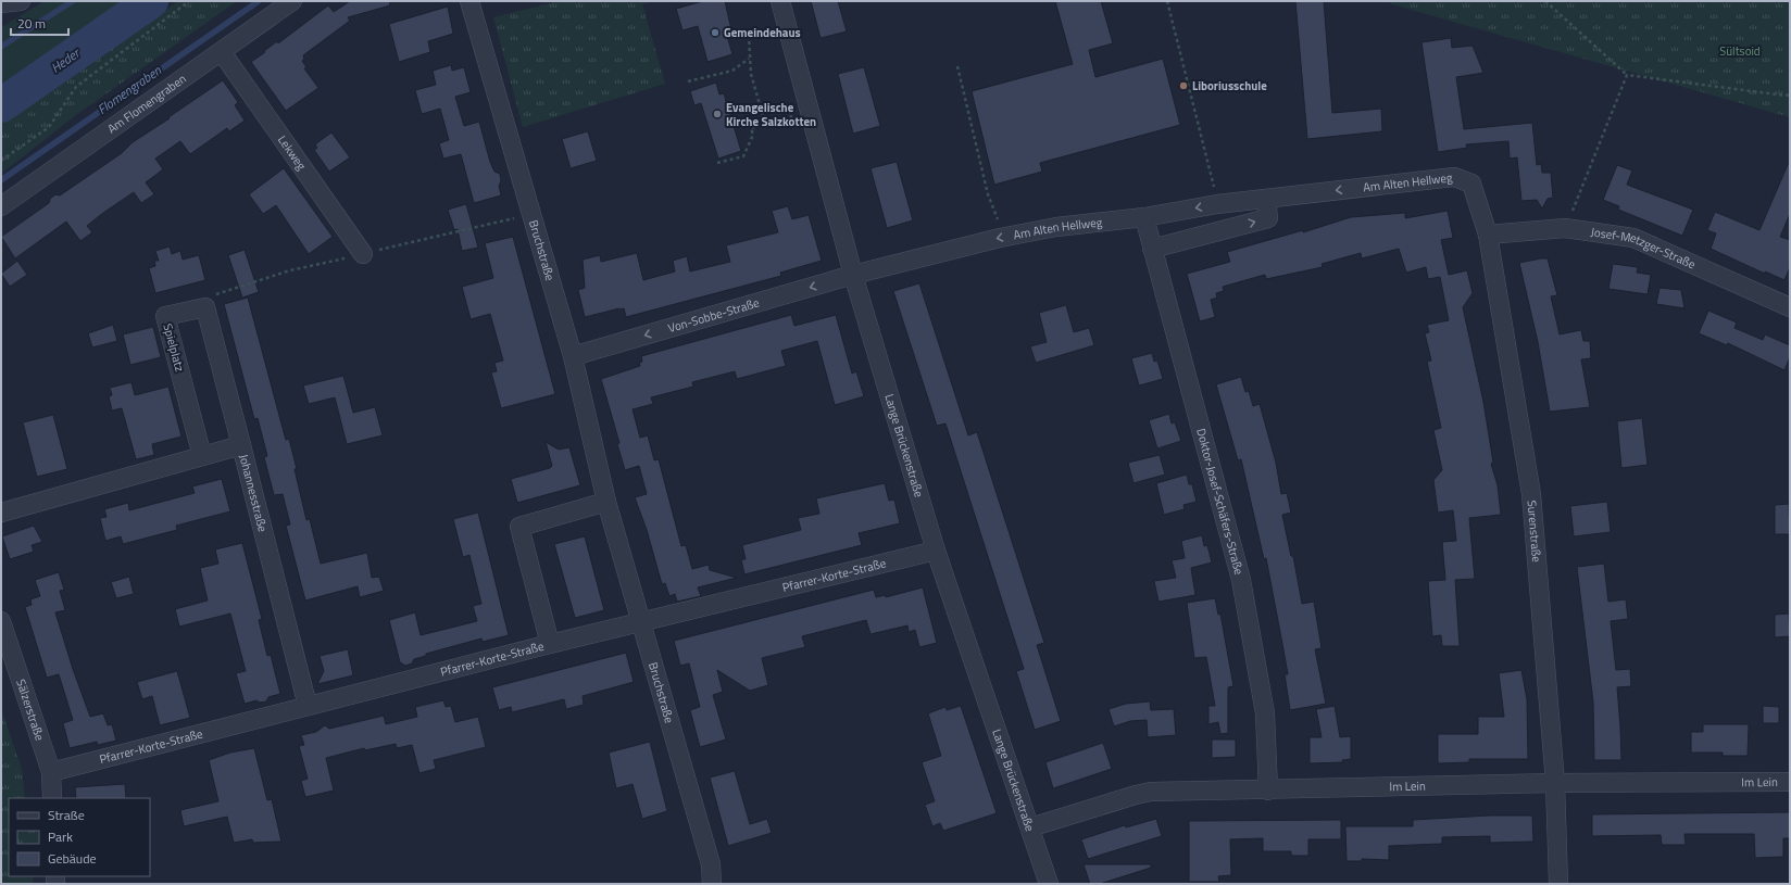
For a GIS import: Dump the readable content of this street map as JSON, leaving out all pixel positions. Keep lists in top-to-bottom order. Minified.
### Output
{"streets":{"street":["Am Flomengraben","Lekweg","Am Alten Hellweg","Bruchstraße","Josef-Metzger-Straße","Von-Sobbe-Straße","Spielplatz","Lange Brückenstraße","Johannesstraße","Doktor-Josef-Schäfers-Straße","Surenstraße","Pfarrer-Korte-Straße","Sälzerstraße","Im Lein"]},"crossings":[["Am Flomengraben","Lekweg"],["Am Alten Hellweg","Von-Sobbe-Straße"],["Am Alten Hellweg","Lange Brückenstraße"],["Am Alten Hellweg","Doktor-Josef-Schäfers-Straße"],["Am Alten Hellweg","Surenstraße"],["Bruchstraße","Von-Sobbe-Straße"],["Bruchstraße","Pfarrer-Korte-Straße"],["Josef-Metzger-Straße","Surenstraße"],["Von-Sobbe-Straße","Lange Brückenstraße"],["Spielplatz","Johannesstraße"],["Lange Brückenstraße","Pfarrer-Korte-Straße"],["Lange Brückenstraße","Im Lein"],["Johannesstraße","Pfarrer-Korte-Straße"],["Doktor-Josef-Schäfers-Straße","Im Lein"],["Surenstraße","Im Lein"],["Pfarrer-Korte-Straße","Sälzerstraße"]],"one_way":["Am Alten Hellweg","Von-Sobbe-Straße"],"water":["Heder","Flomengraben"],"parks":["Sültsoid"],"places":["Gemeindehaus","Liboriusschule","Evangelische Kirche Salzkotten"],"legend":["Straße","Park","Gebäude"],"scale_bar":"20 m"}
